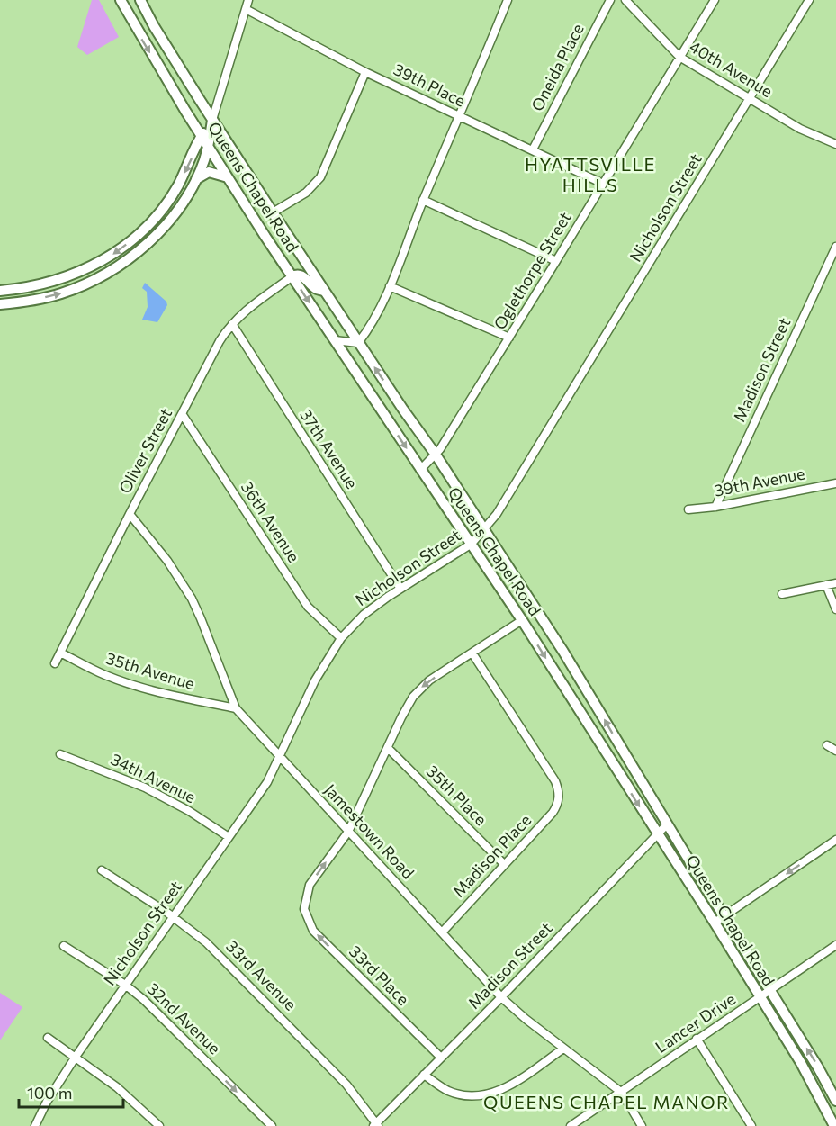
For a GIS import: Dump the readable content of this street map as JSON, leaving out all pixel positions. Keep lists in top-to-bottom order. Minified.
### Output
{"streets":{"main road":["Queens Chapel Road"],"street":["Oneida Place","40th Avenue","39th Place","Nicholson Street","Oglethorpe Street","Madison Street","37th Avenue","Oliver Street","39th Avenue","36th Avenue","35th Avenue","34th Avenue","35th Place","Jamestown Road","Madison Place","33rd Avenue","33rd Place","32nd Avenue","Lancer Drive"]},"crossings":[["Oneida Place","39th Place"],["40th Avenue","Nicholson Street"],["40th Avenue","Oglethorpe Street"],["39th Place","Oglethorpe Street"],["Queens Chapel Road","Nicholson Street"],["Queens Chapel Road","Oglethorpe Street"],["Queens Chapel Road","Madison Street"],["Queens Chapel Road","Oliver Street"],["Queens Chapel Road","Lancer Drive"],["Nicholson Street","37th Avenue"],["Nicholson Street","36th Avenue"],["Nicholson Street","34th Avenue"],["Nicholson Street","Jamestown Road"],["Nicholson Street","33rd Avenue"],["Nicholson Street","32nd Avenue"],["Madison Street","39th Avenue"],["Madison Street","Jamestown Road"],["Madison Street","33rd Avenue"],["Madison Street","33rd Place"],["37th Avenue","Oliver Street"],["Oliver Street","36th Avenue"],["Oliver Street","35th Avenue"],["Oliver Street","Jamestown Road"],["35th Avenue","Jamestown Road"],["35th Place","Madison Place"],["Jamestown Road","Madison Place"],["Jamestown Road","33rd Place"],["Jamestown Road","Lancer Drive"]],"one_way":["33rd Place","32nd Avenue"],"districts":["HYATTSVILLE HILLS","QUEENS CHAPEL MANOR"],"scale_bar":"100 m"}
